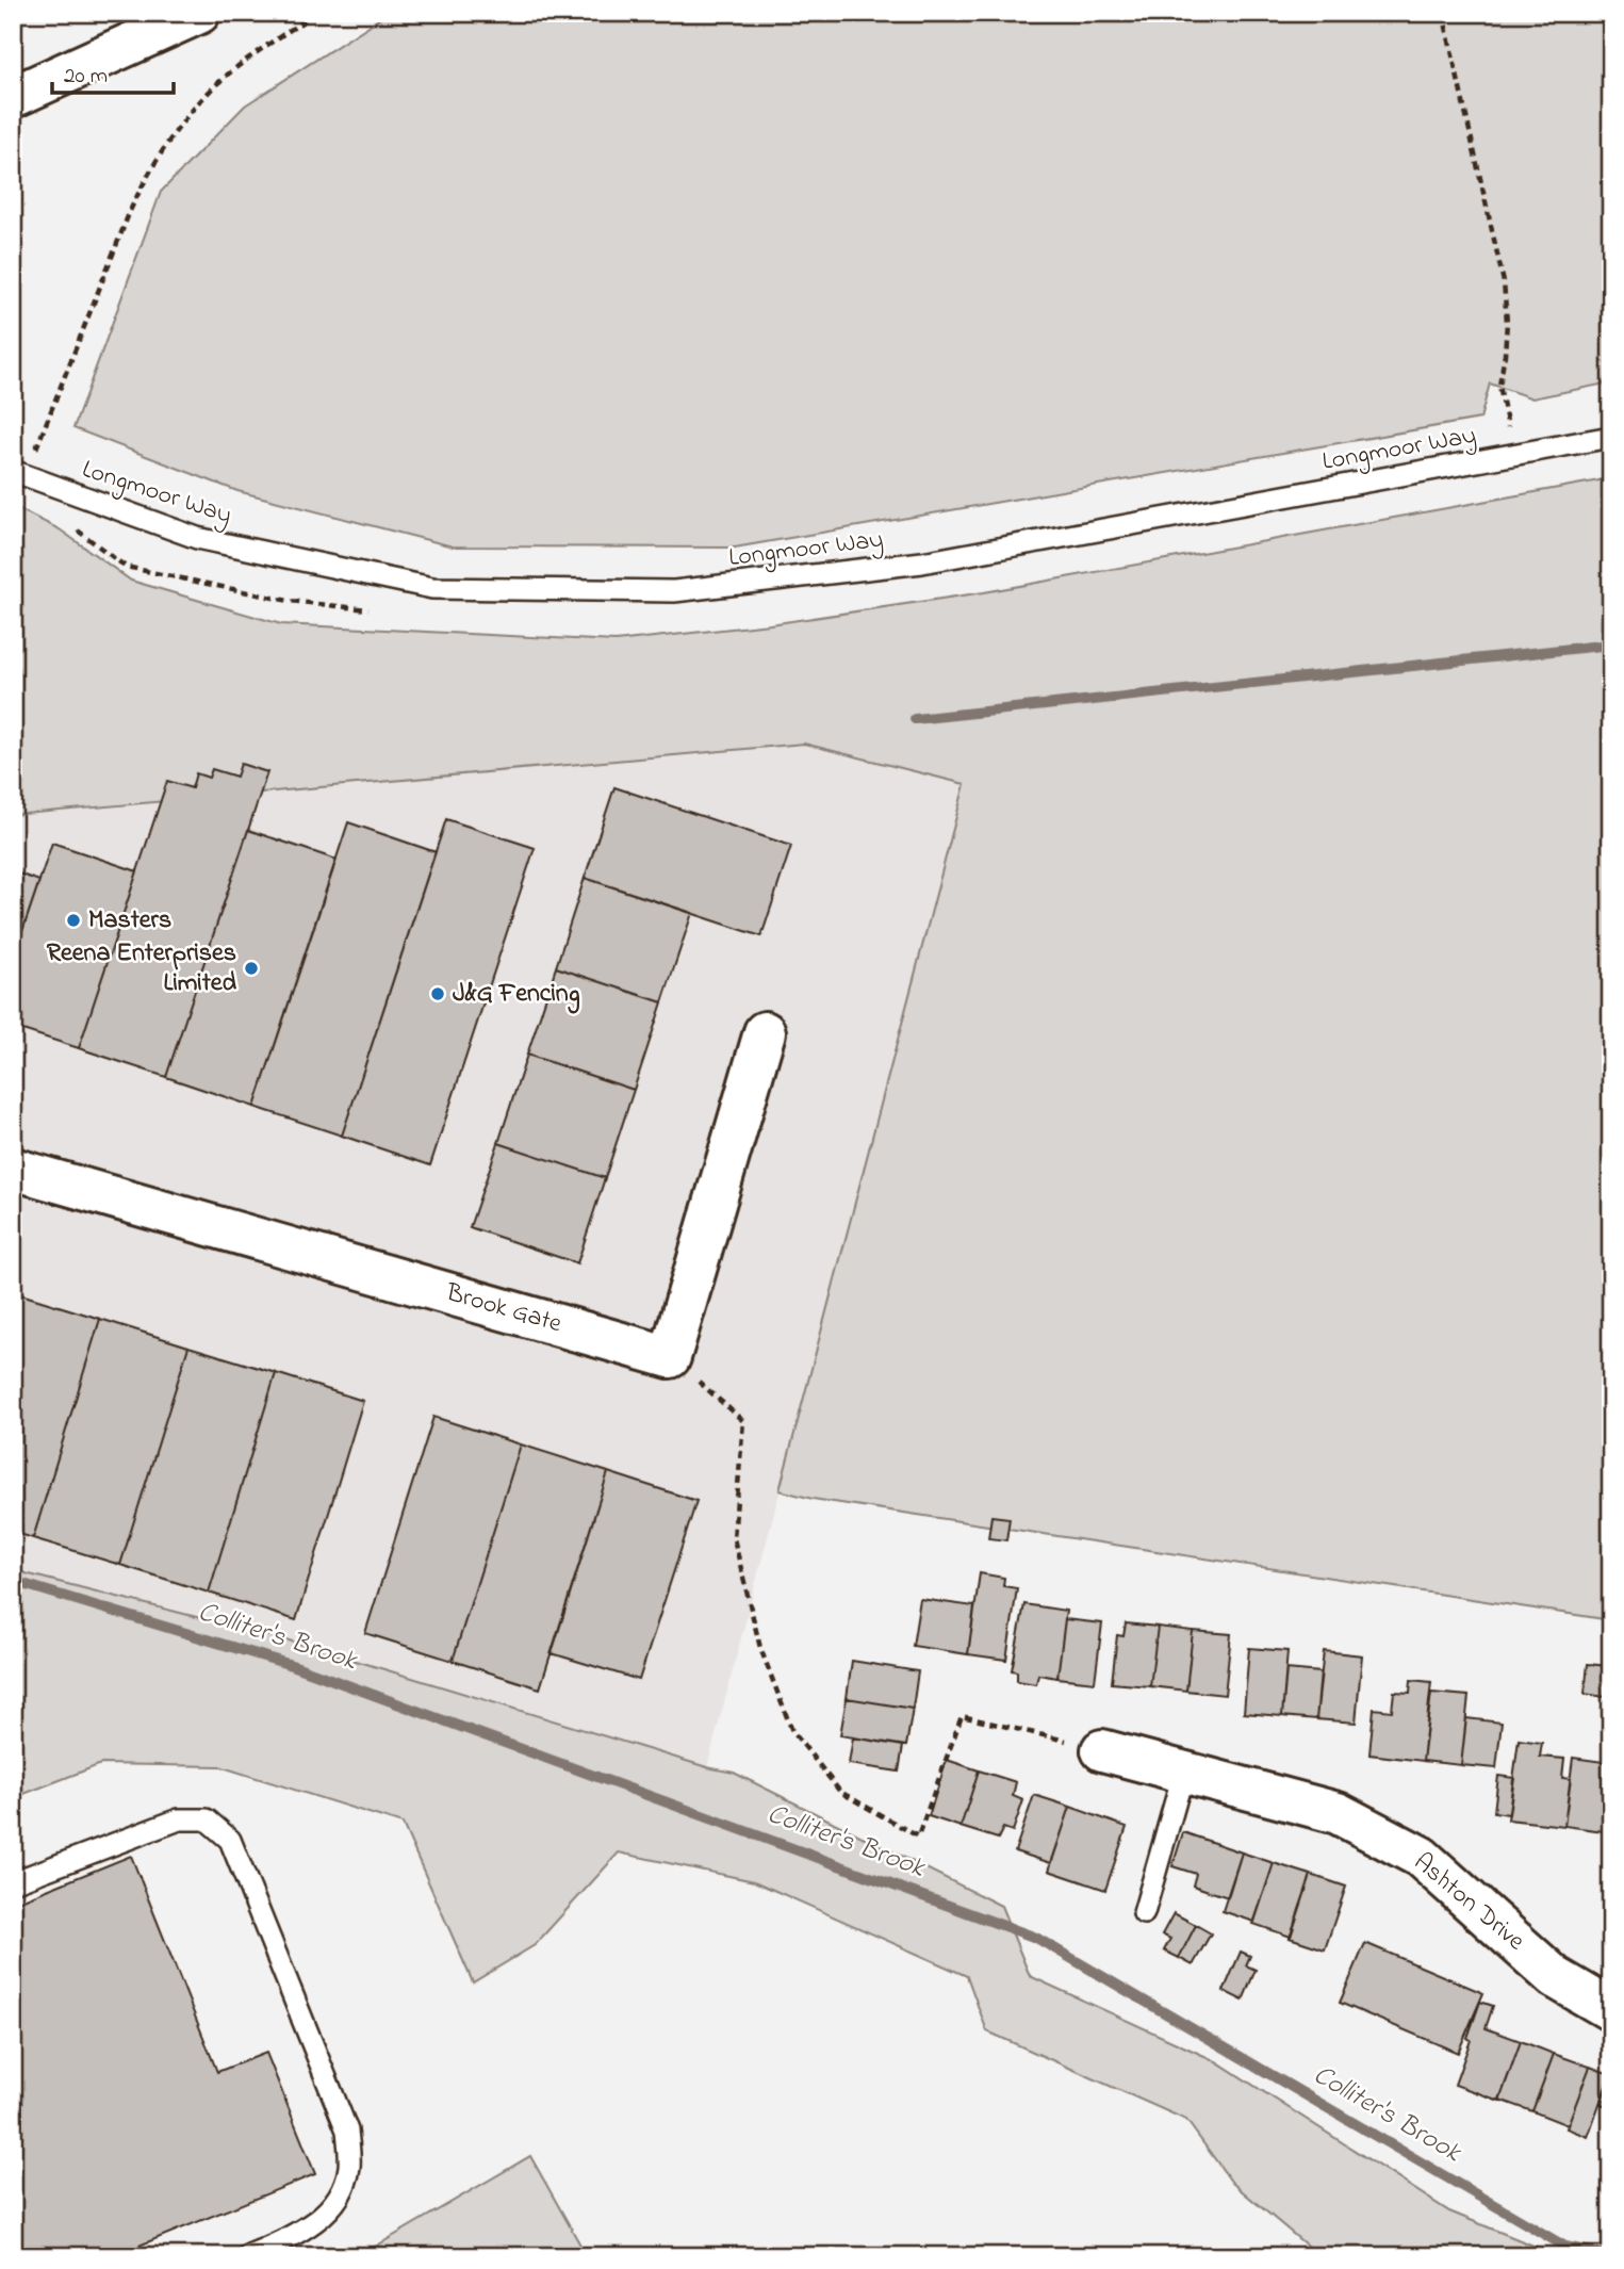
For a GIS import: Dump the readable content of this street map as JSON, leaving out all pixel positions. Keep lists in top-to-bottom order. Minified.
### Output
{"streets":{"main road":["Brook Gate","Ashton Drive"],"lane":["Longmoor Way"]},"water":["Colliter's Brook"],"places":["Masters","Reena Enterprises Limited","J&G Fencing"],"scale_bar":"20 m"}
